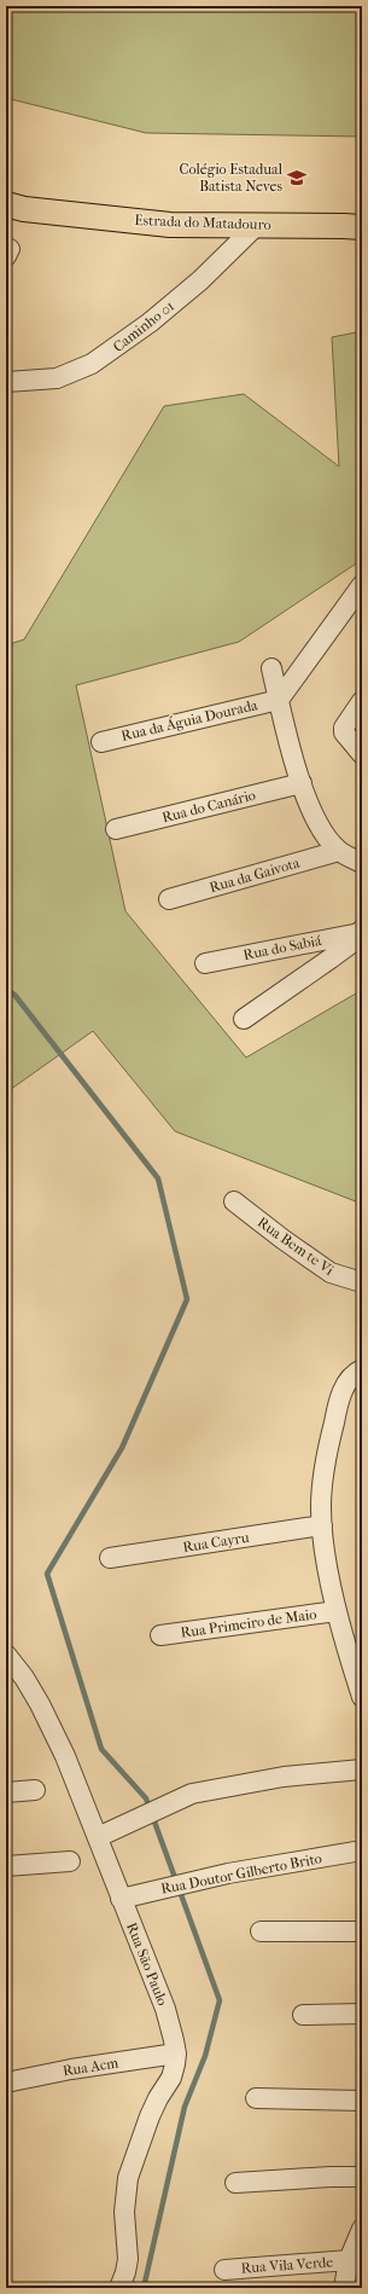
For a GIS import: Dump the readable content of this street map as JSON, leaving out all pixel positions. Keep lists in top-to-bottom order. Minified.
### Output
{"streets":{"main road":["Estrada do Matadouro"],"street":["Caminho 01","Rua da Águia Dourada","Rua do Canário","Rua da Gaivota","Rua do Sabiá","Rua Bem te Vi","Rua Cayru","Rua Primeiro de Maio","Rua Doutor Gilberto Brito","Rua São Paulo","Rua Acm","Rua Vila Verde"]},"crossings":[["Estrada do Matadouro","Caminho 01"],["Rua Doutor Gilberto Brito","Rua São Paulo"],["Rua São Paulo","Rua Acm"]],"places":{"school or university":["Colégio Estadual Batista Neves"]}}
